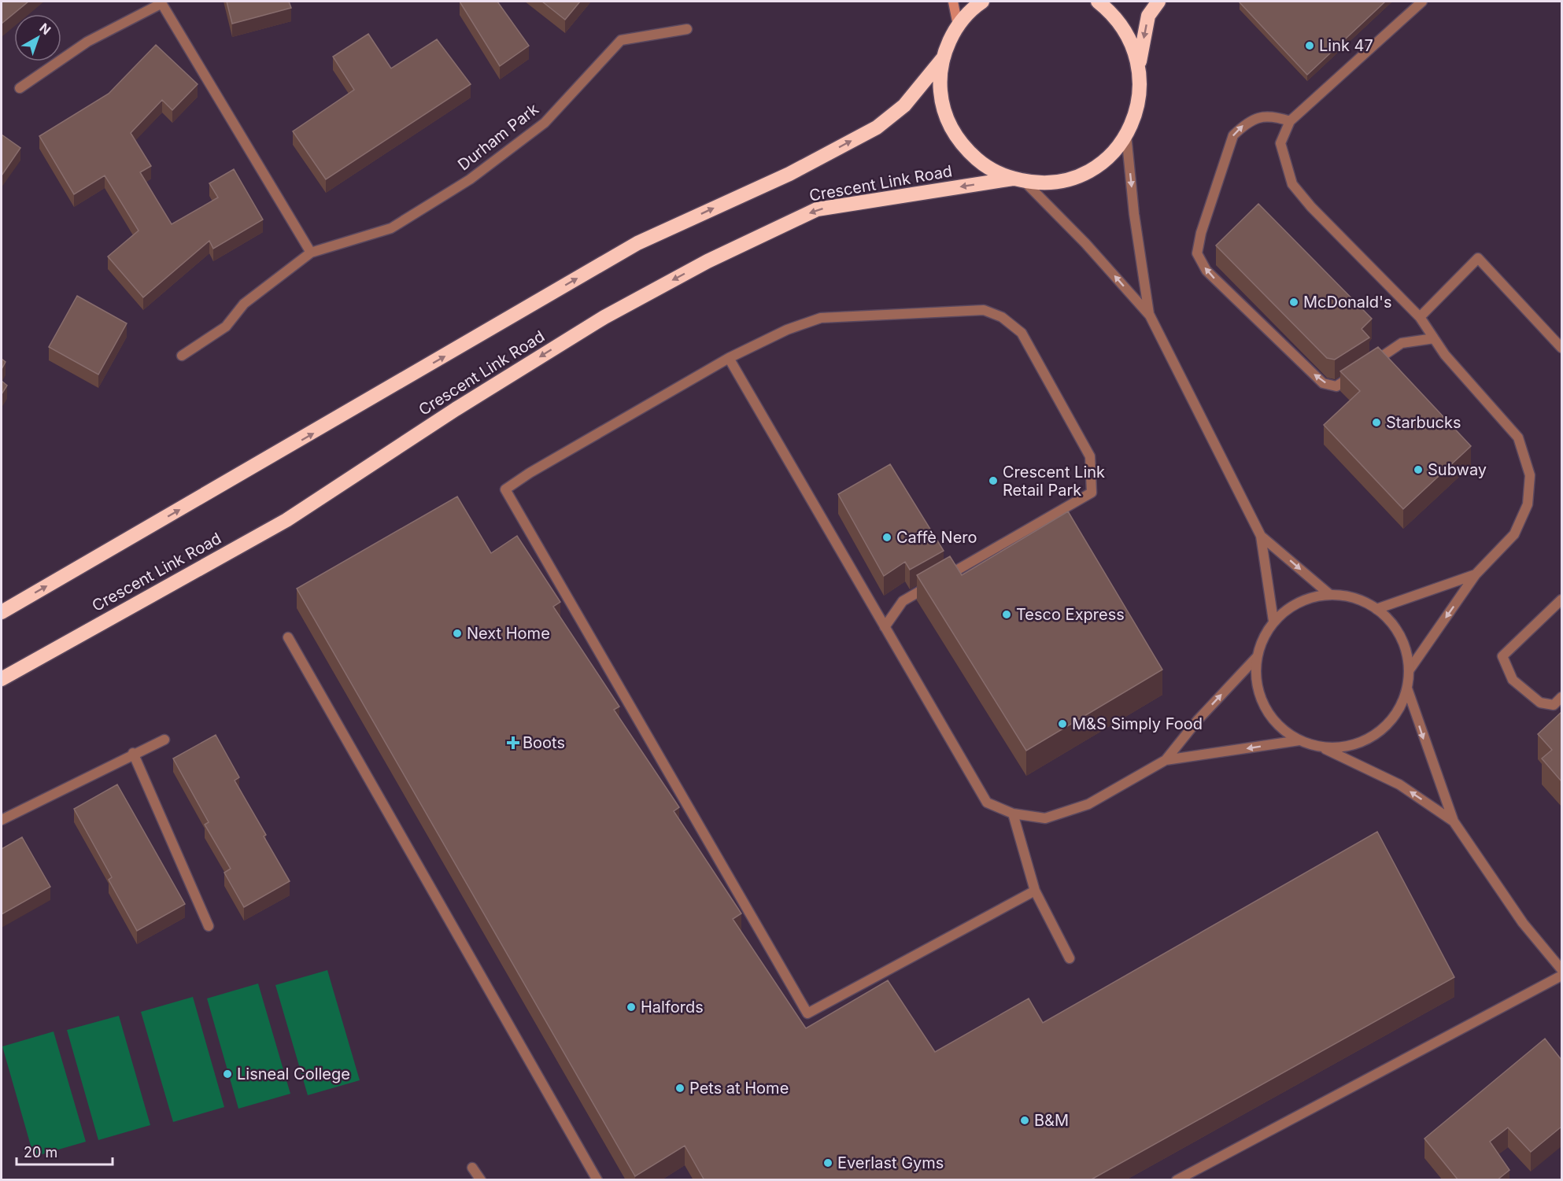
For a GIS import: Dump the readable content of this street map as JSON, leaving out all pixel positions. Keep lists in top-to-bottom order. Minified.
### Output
{"streets":{"highway":["Crescent Link Road"],"street":["Durham Park"]},"places":{"other":["Link 47","McDonald's","Starbucks","Subway","Crescent Link Retail Park","Caffè Nero","Tesco Express","Next Home","M&S Simply Food","Halfords","Lisneal College","Pets at Home","B&M","Everlast Gyms"],"health":["Boots"]},"scale_bar":"20 m","north":"top right"}
